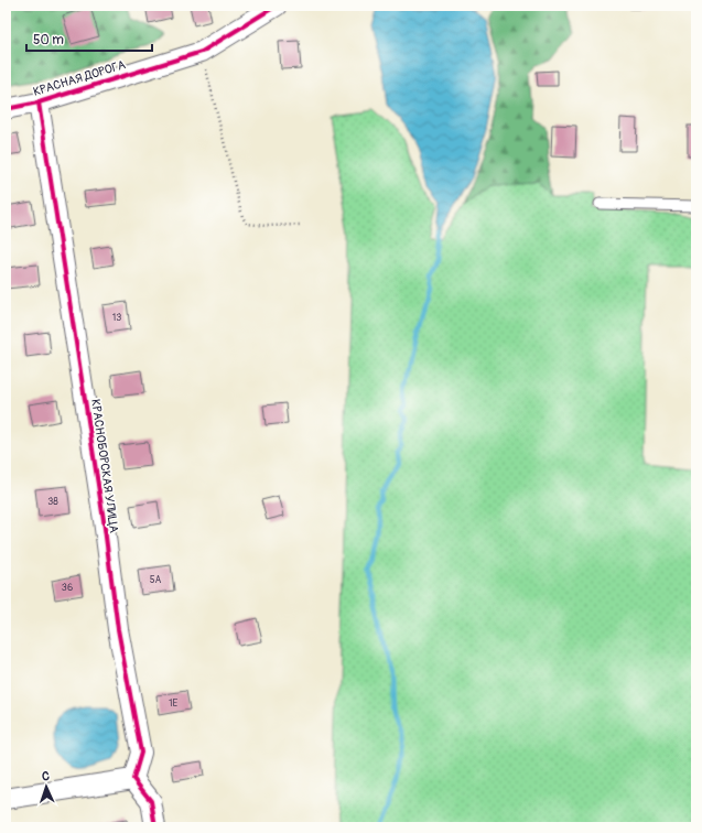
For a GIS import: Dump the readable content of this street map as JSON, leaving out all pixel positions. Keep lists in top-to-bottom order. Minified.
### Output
{"streets":{"street":["КРАСНАЯ ДОРОГА","КРАСНОБОРСКАЯ УЛИЦА"]},"crossings":[["КРАСНАЯ ДОРОГА","КРАСНОБОРСКАЯ УЛИЦА"]],"house_numbers":["13","38","5А","36","1Е"],"scale_bar":"50 m","north":"top"}
